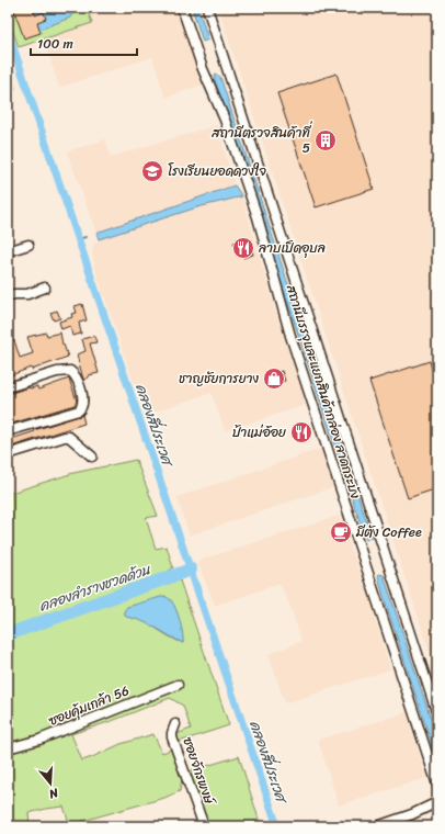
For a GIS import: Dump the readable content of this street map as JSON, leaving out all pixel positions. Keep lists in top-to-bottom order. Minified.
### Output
{"streets":{"street":["สถานีบรรจุและแยกสินค้ากล่อง ลาดกระบัง","ซอยคุ้มเกล้า 56","ซอยจักรพงษ์"]},"water":["คลองสี่ประเวศ","คลองลำรางชวดด้วน"],"places":{"building":["สถานีตรวจสินค้าที่ 5"],"school or university":["โรงเรียนยอดดวงใจ"],"restaurant":["ลาบเป็ดอุบล","ป้าแม่อ้อย"],"shop":["ชาญชัยการยาง"],"cafe":["มีตัง Coffee"]},"scale_bar":"100 m","north":"bottom"}
